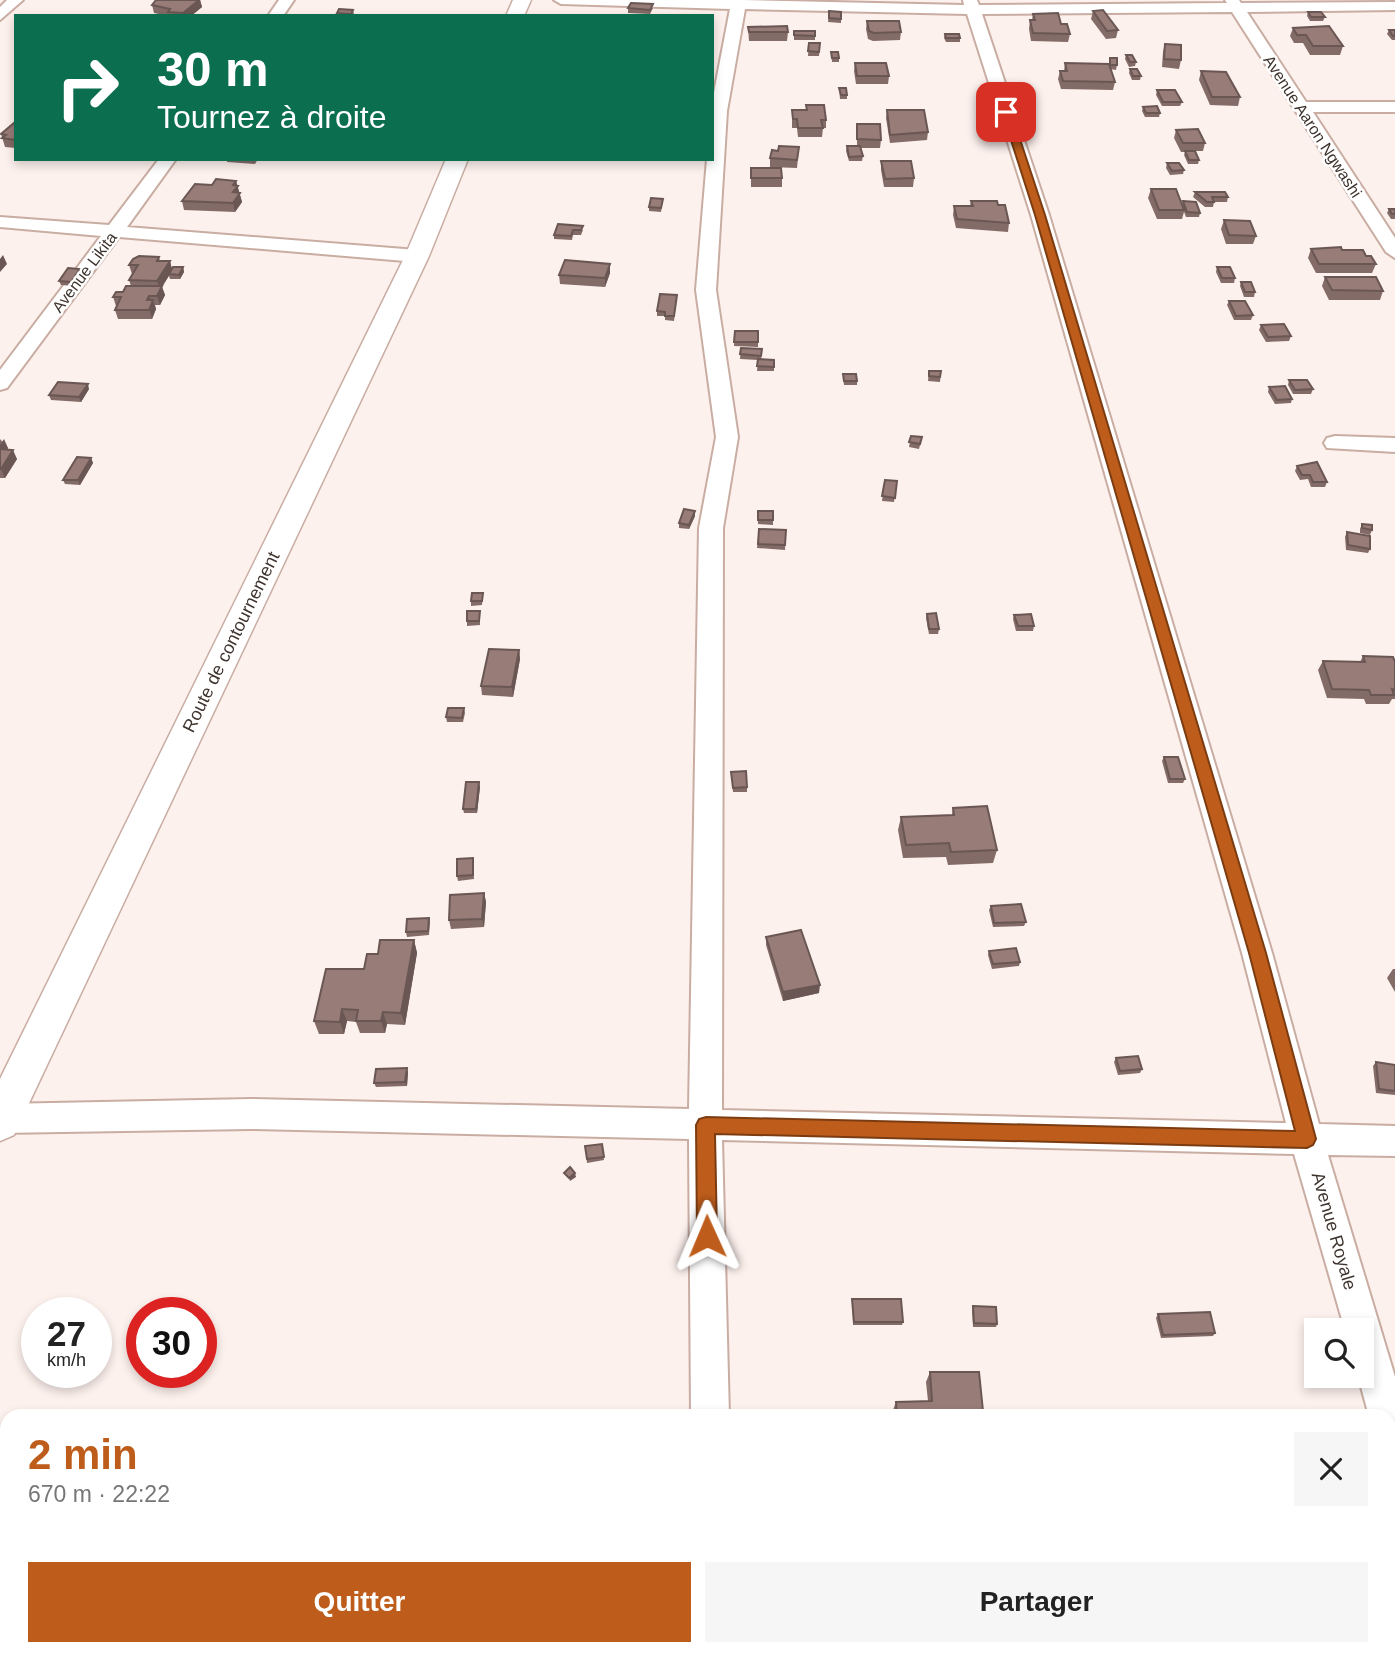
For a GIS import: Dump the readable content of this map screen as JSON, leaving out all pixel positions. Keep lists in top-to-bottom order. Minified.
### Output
{"streets":{"street":["Avenue Aaron Ngwashi","Avenue Likita","Route de contournement","Avenue Royale"]},"page":{"turn":["30 m","Tournez à droite"],"speed":"27 km/h","limit":"30","heading":["2 min","670 m · 22:22"],"buttons":["Quitter","Partager"]}}
